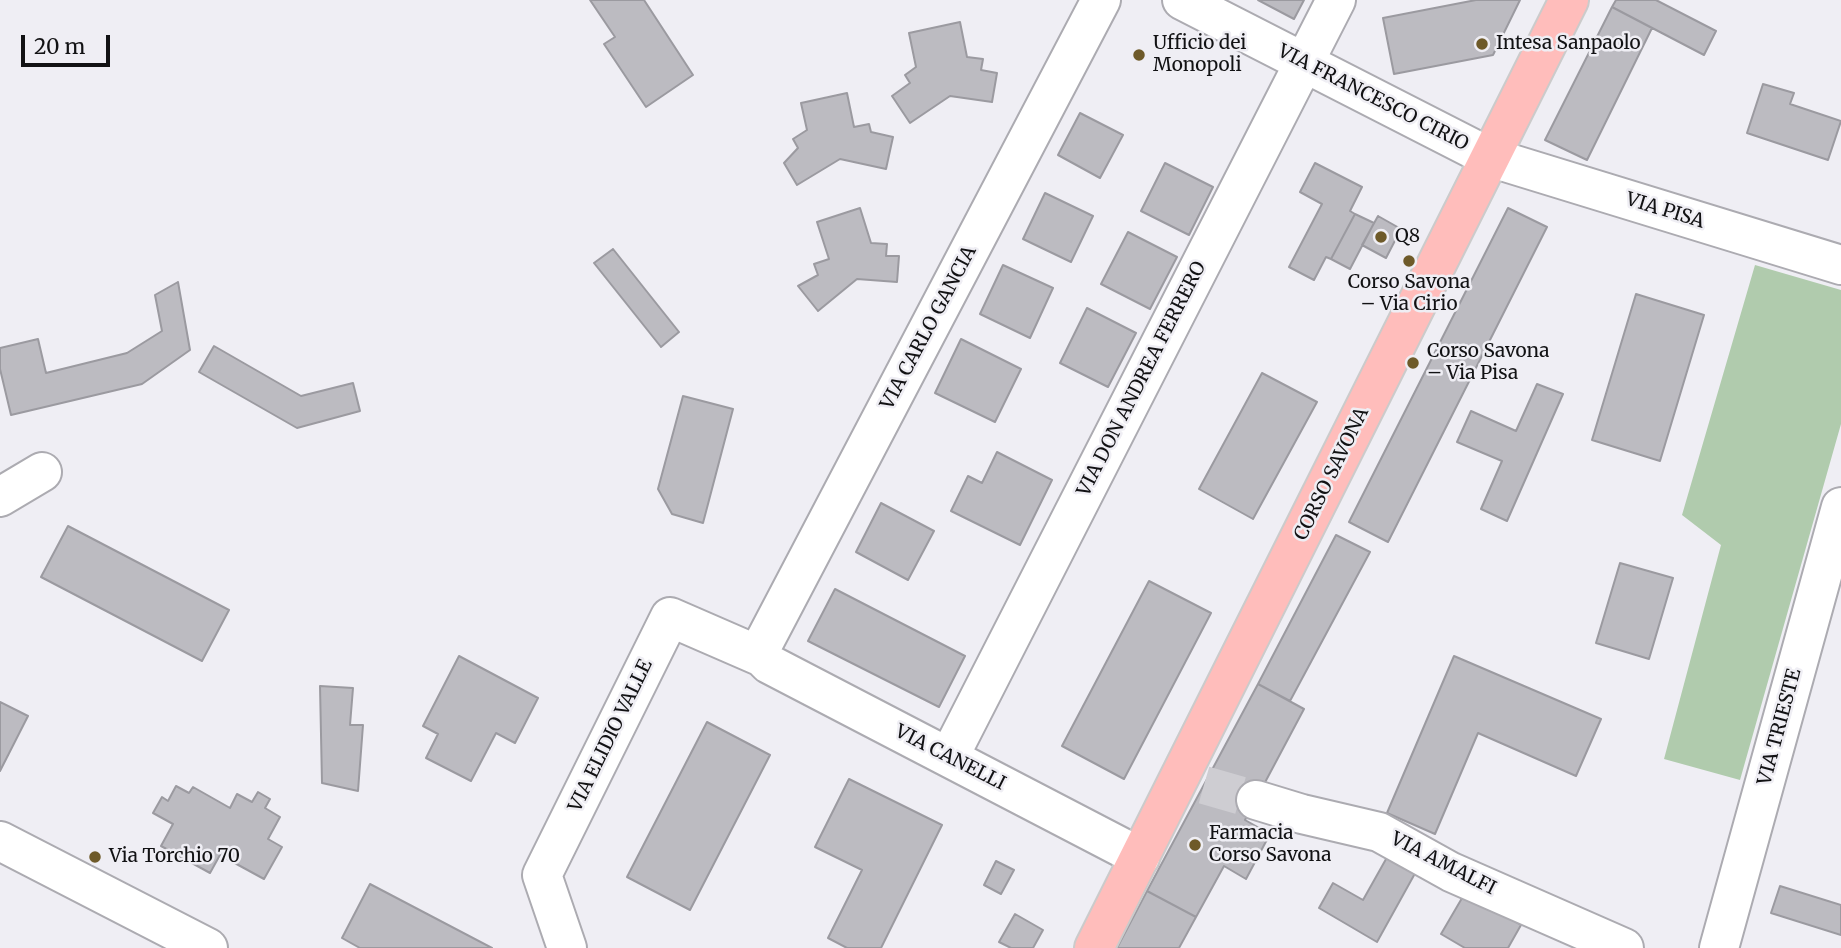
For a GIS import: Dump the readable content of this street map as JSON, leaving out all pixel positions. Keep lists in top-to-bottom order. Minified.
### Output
{"streets":{"main road":["CORSO SAVONA"],"street":["VIA FRANCESCO CIRIO","VIA PISA","VIA CARLO GANCIA","VIA DON ANDREA FERRERO","VIA TRIESTE","VIA ELIDIO VALLE","VIA CANELLI","VIA AMALFI"]},"crossings":[["VIA FRANCESCO CIRIO","VIA PISA"],["VIA FRANCESCO CIRIO","VIA DON ANDREA FERRERO"],["VIA FRANCESCO CIRIO","CORSO SAVONA"],["VIA PISA","CORSO SAVONA"],["VIA CARLO GANCIA","VIA ELIDIO VALLE"],["VIA CARLO GANCIA","VIA CANELLI"],["VIA DON ANDREA FERRERO","VIA CANELLI"],["CORSO SAVONA","VIA CANELLI"],["VIA ELIDIO VALLE","VIA CANELLI"]],"places":["Intesa Sanpaolo","Ufficio dei Monopoli","Q8","Corso Savona – Via Cirio","Corso Savona – Via Pisa","Farmacia Corso Savona","Via Torchio 70"],"scale_bar":"20 m"}
